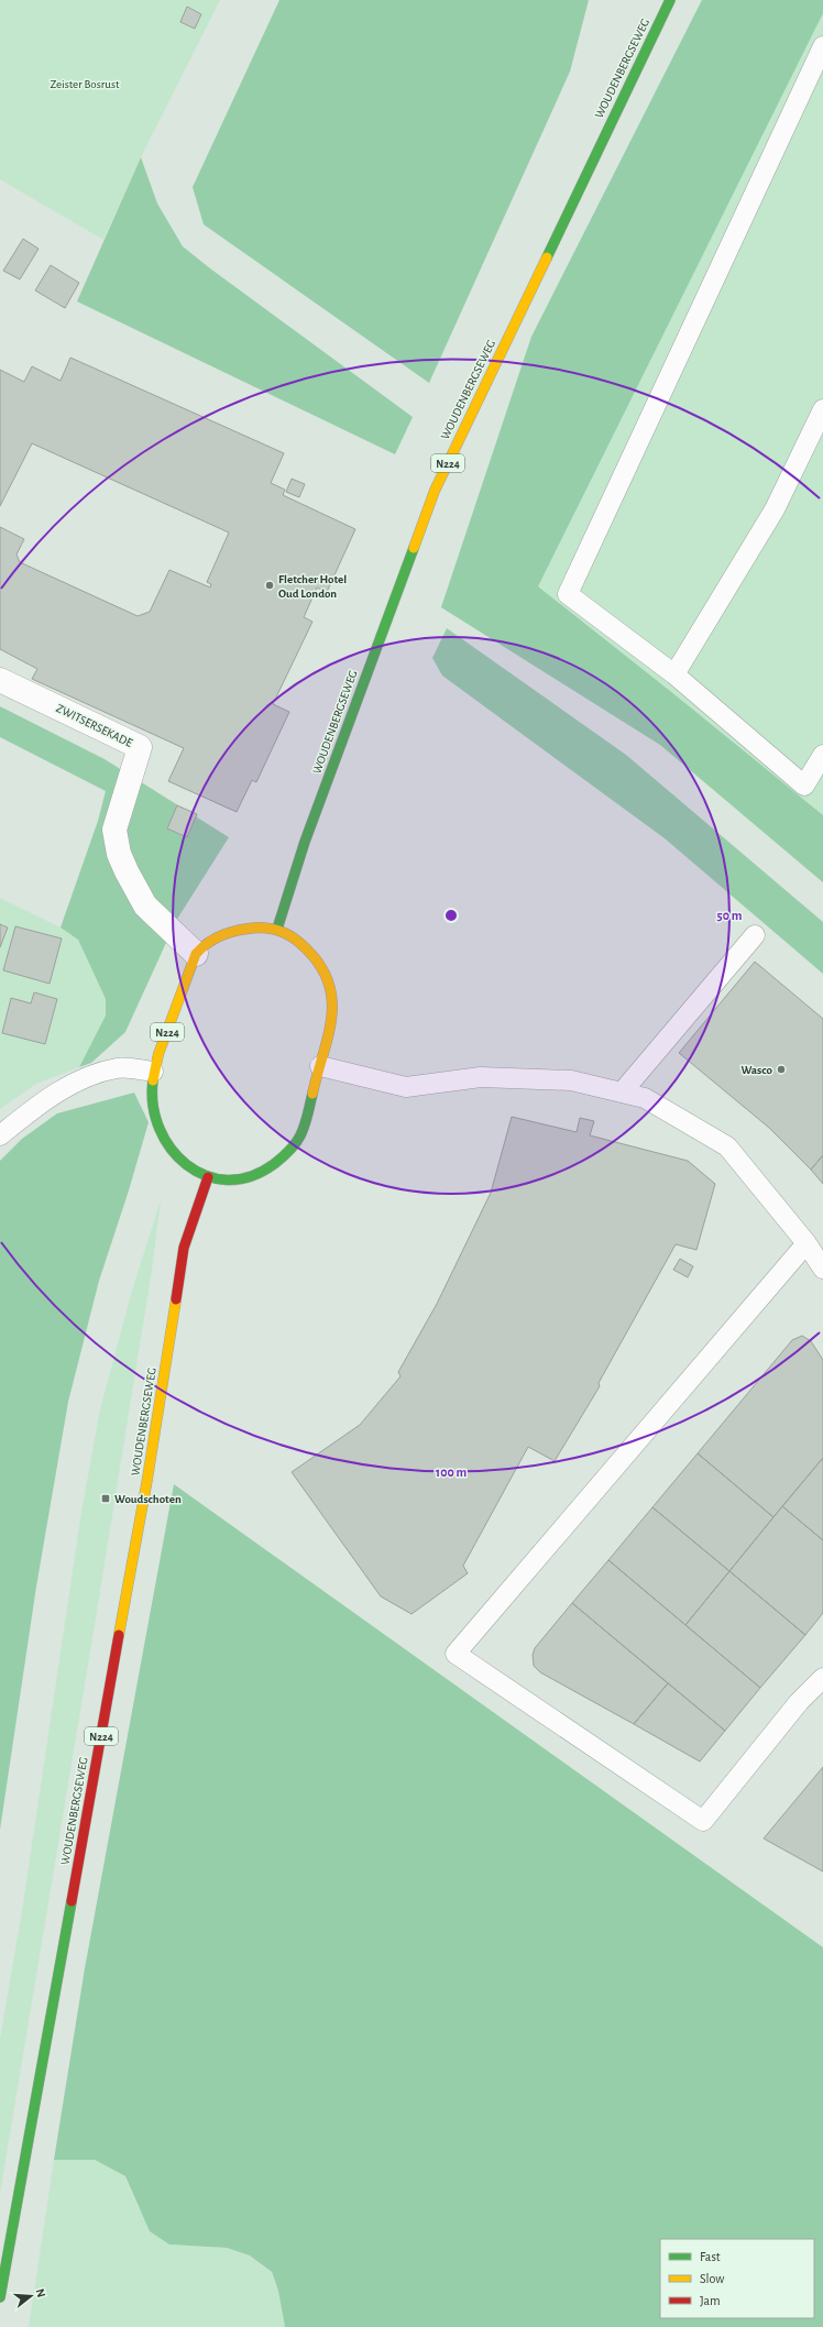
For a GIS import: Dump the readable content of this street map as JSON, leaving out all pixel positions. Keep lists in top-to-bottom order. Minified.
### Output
{"streets":{"main road":["WOUDENBERGSEWEG","N224"],"street":["ZWITSERSEKADE"]},"crossings":[["WOUDENBERGSEWEG","N224"],["N224","ZWITSERSEKADE"]],"parks":["Zeister Bosrust"],"places":{"other":["Fletcher Hotel Oud London","Wasco"],"transit":["Woudschoten"]},"legend":["Fast","Slow","Jam"],"north":"right","rings":["50 m","100 m"]}
